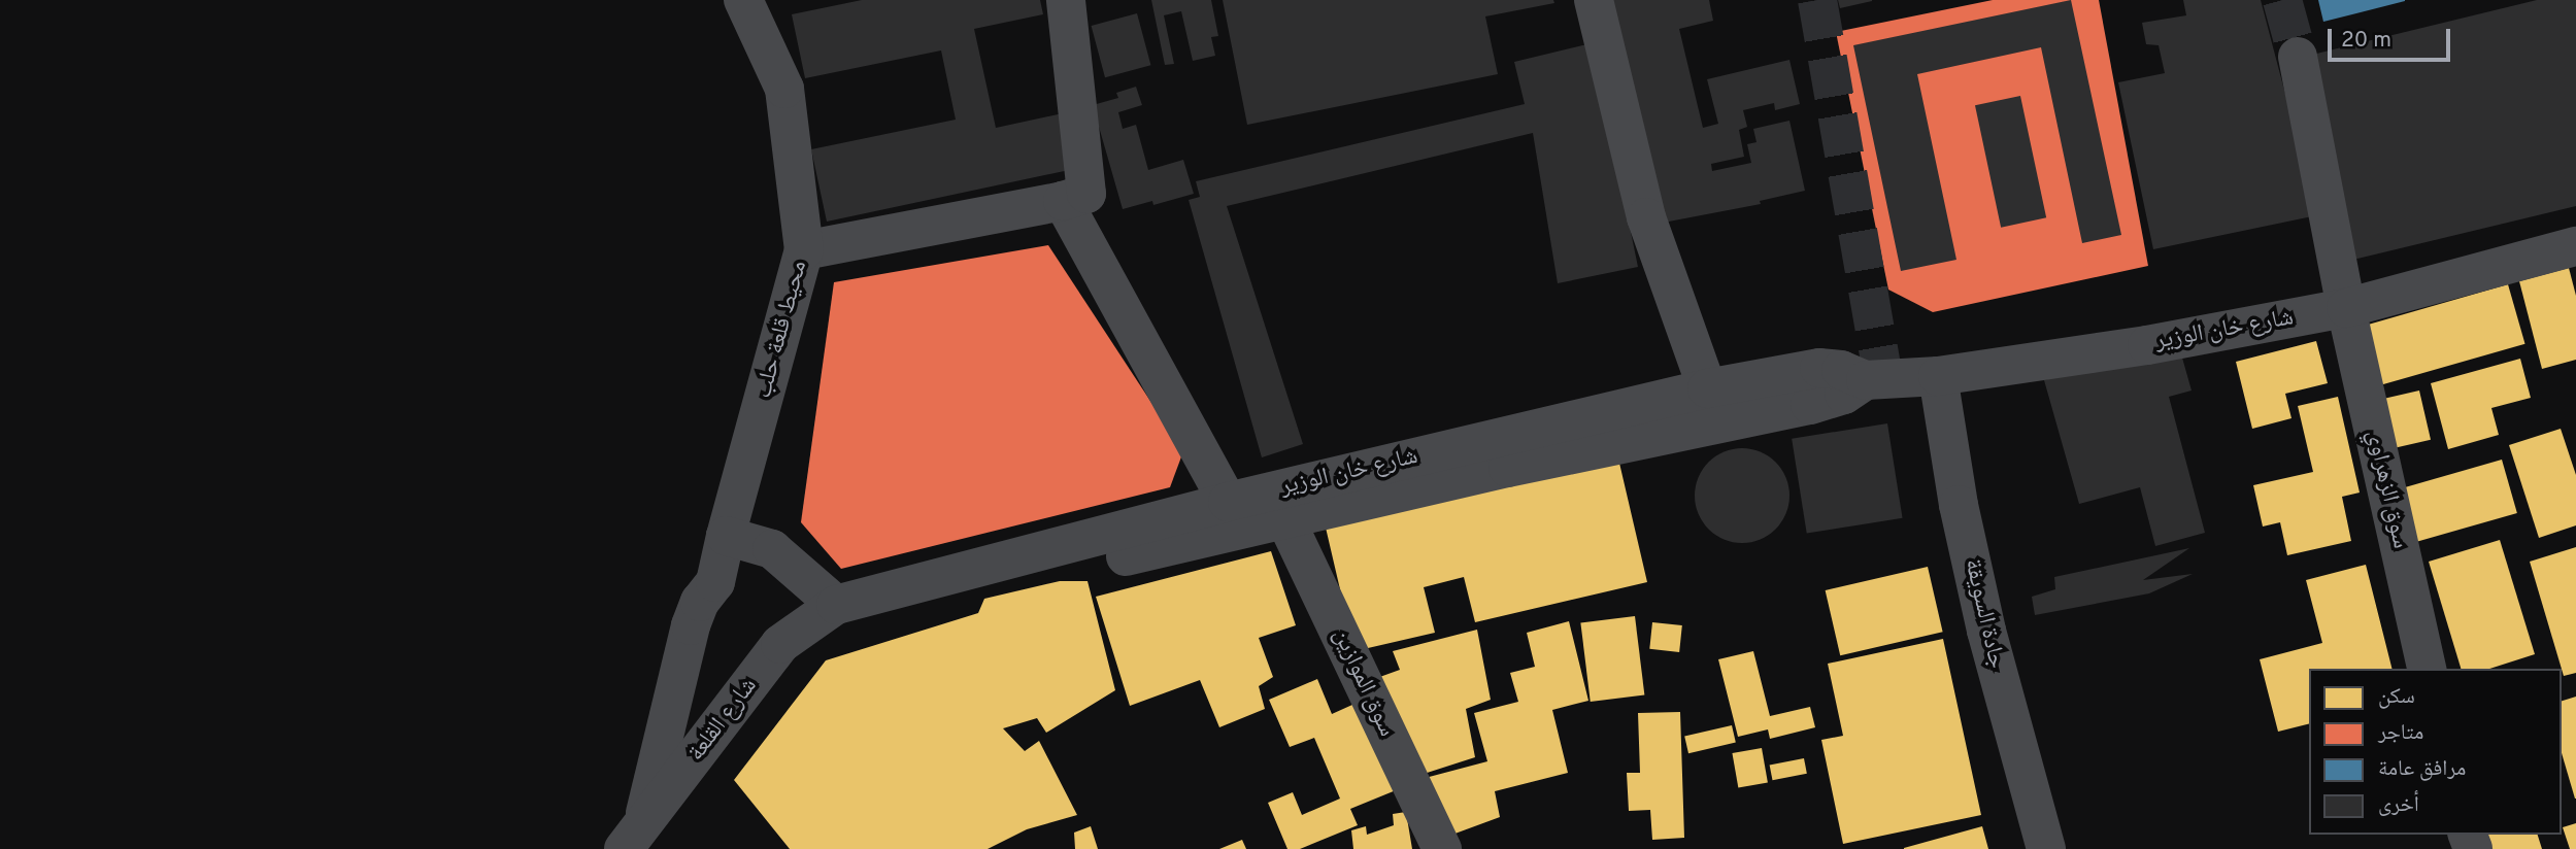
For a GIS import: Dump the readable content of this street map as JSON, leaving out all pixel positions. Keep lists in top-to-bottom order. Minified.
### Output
{"streets":{"street":["محيط قلعة حلب","شارع خان الوزير","سوق الزهراوي","جادة السويقة","سوق الموازين","شارع القلعة"]},"crossings":[["محيط قلعة حلب","شارع القلعة"],["شارع خان الوزير","سوق الزهراوي"],["شارع خان الوزير","جادة السويقة"],["شارع خان الوزير","سوق الموازين"],["شارع خان الوزير","شارع القلعة"]],"legend":["سكن","متاجر","مرافق عامة","أخرى"],"scale_bar":"20 m"}
